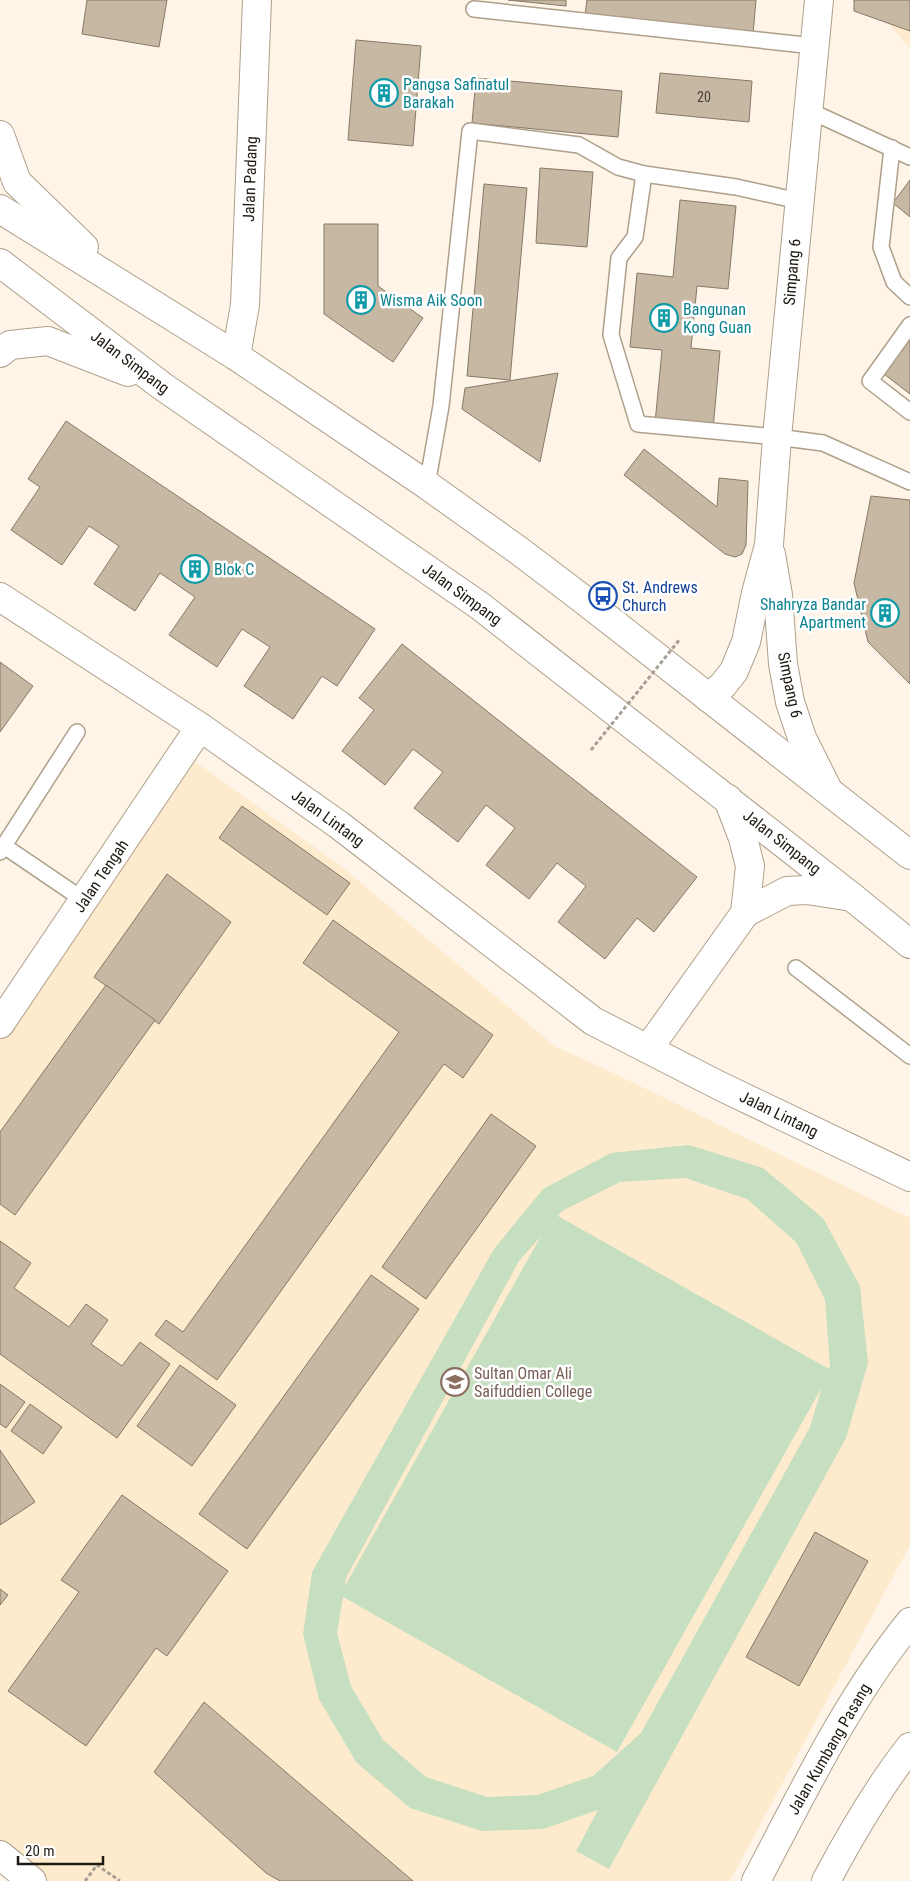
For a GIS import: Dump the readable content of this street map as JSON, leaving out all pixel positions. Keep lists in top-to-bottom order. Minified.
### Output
{"streets":{"street":["Jalan Padang","Simpang 6","Jalan Simpang","Jalan Lintang","Jalan Tengah","Jalan Kumbang Pasang"]},"crossings":[["Jalan Lintang","Jalan Tengah"]],"places":{"building":["Pangsa Safinatul Barakah","Wisma Aik Soon","Bangunan Kong Guan","Blok C","Shahryza Bandar Apartment"],"bus stop":["St. Andrews Church"],"school or university":["Sultan Omar Ali Saifuddien College"]},"house_numbers":["20"],"scale_bar":"20 m"}
